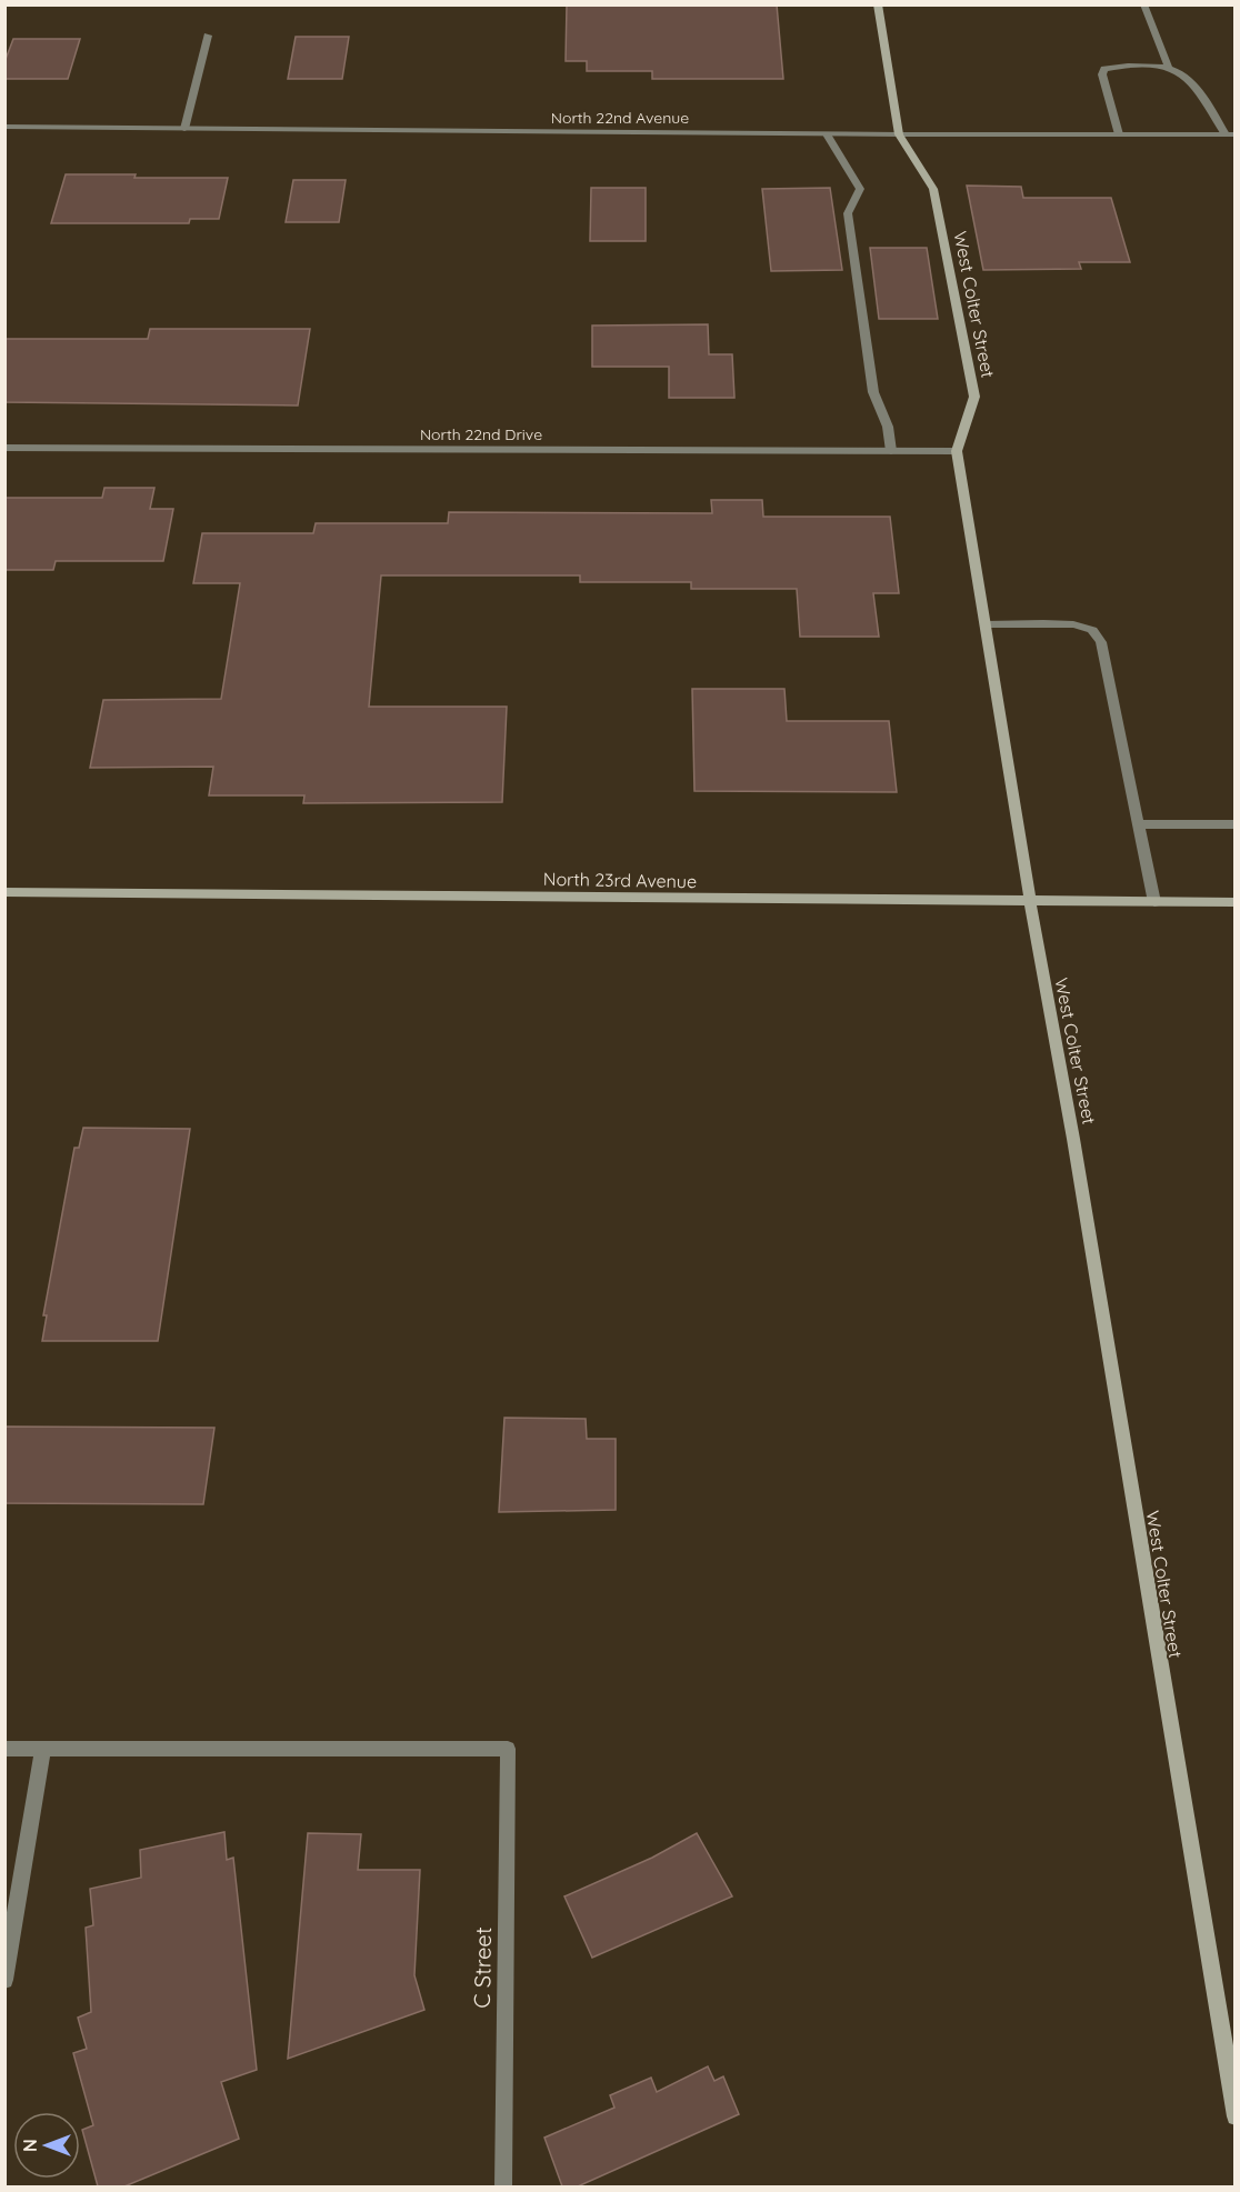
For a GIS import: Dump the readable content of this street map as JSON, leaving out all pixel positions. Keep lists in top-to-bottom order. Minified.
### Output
{"streets":{"street":["North 22nd Avenue","West Colter Street","North 22nd Drive","North 23rd Avenue","C Street"]},"crossings":[["North 22nd Avenue","West Colter Street"],["West Colter Street","North 22nd Drive"],["West Colter Street","North 23rd Avenue"]],"north":"left"}
